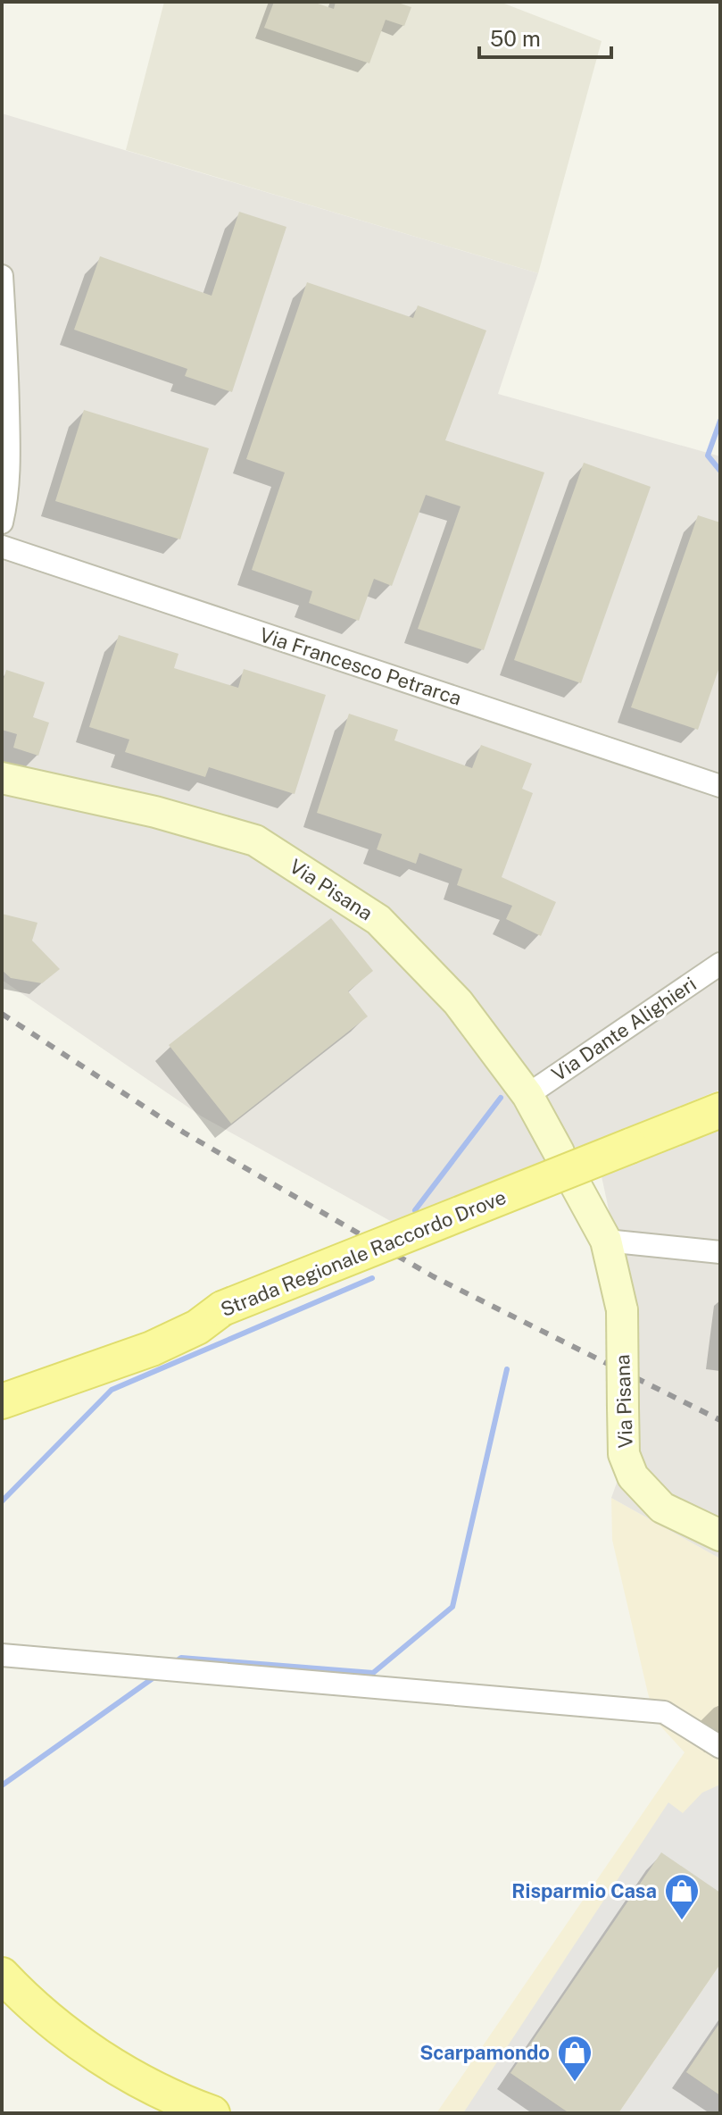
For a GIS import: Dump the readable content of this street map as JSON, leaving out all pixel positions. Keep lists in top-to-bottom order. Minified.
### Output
{"streets":{"main road":["Strada Regionale Raccordo Drove"],"street":["Via Francesco Petrarca","Via Pisana","Via Dante Alighieri"]},"crossings":[["Via Pisana","Via Dante Alighieri"]],"places":{"shop":["Risparmio Casa","Scarpamondo"]},"scale_bar":"50 m"}
